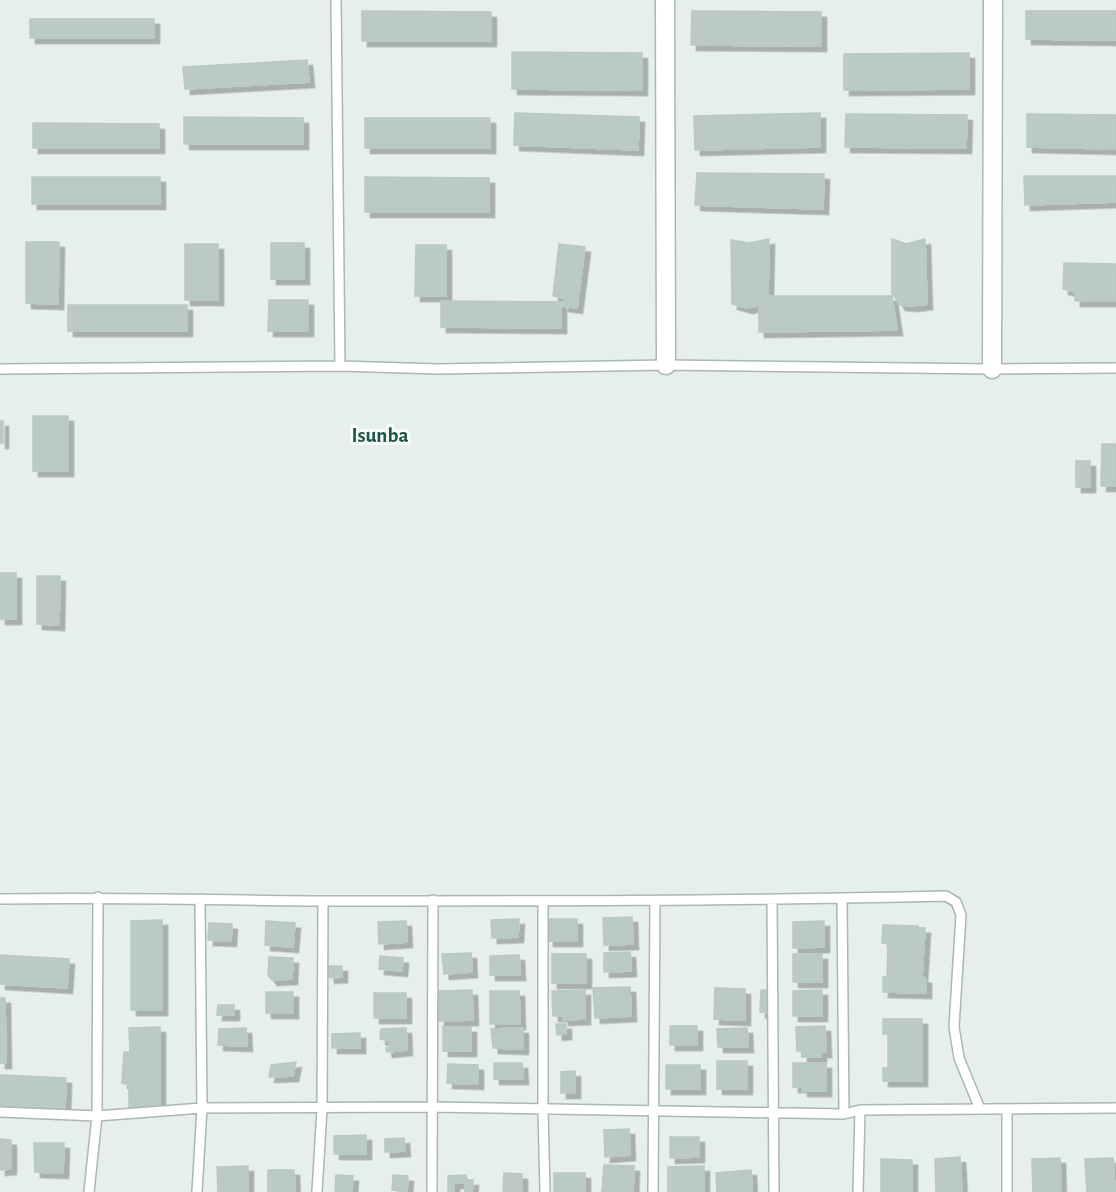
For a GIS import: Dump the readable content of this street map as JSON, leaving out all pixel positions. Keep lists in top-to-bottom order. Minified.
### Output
{"districts":["Isunba"]}
